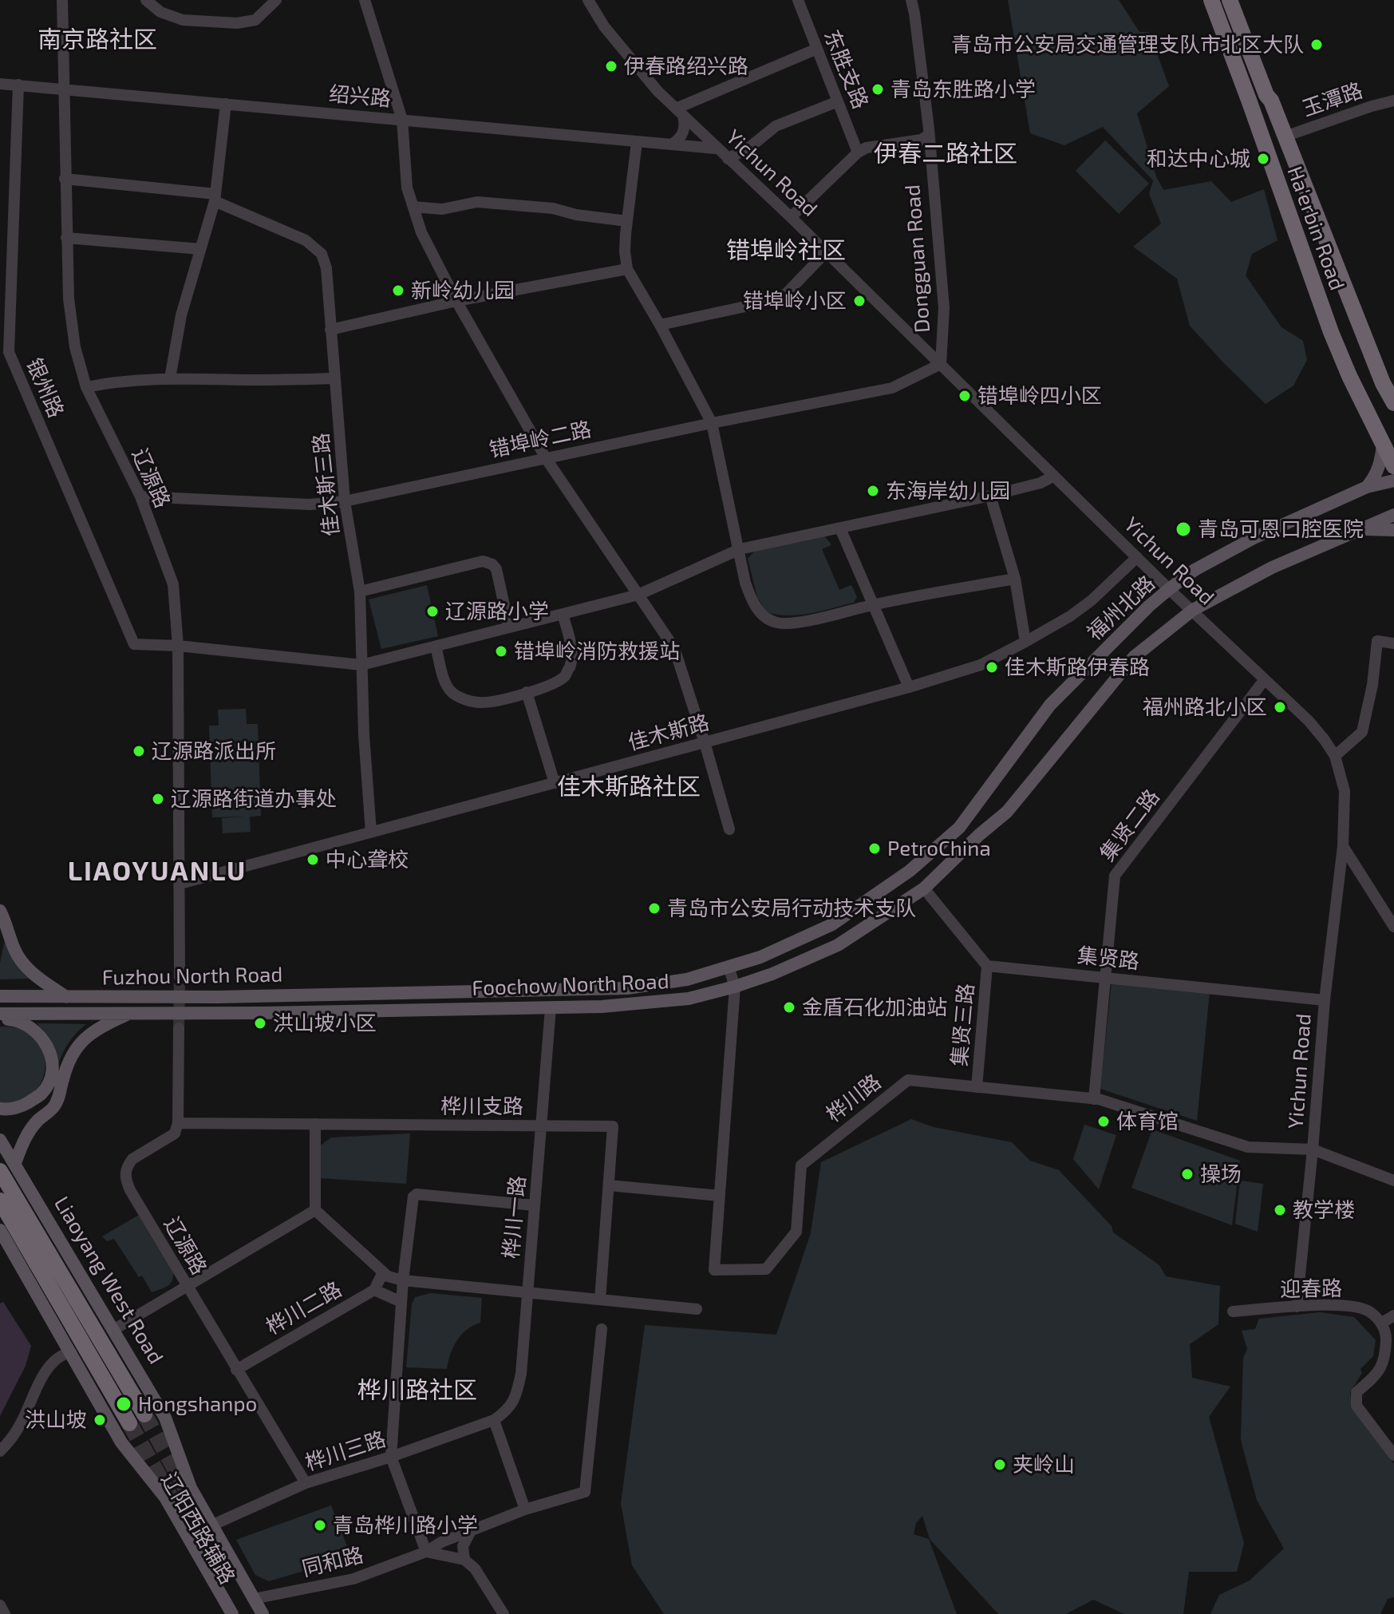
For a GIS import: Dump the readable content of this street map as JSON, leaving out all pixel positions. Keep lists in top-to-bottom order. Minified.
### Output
{"streets":{"highway":["Ha'erbin Road","Liaoyang West Road"],"main road":["福州北路","Fuzhou North Road","Foochow North Road","辽阳西路辅路"],"street":["东胜支路","绍兴路","玉潭路","Yichun Road","Dongguan Road","银州路","错埠岭二路","辽源路","佳木斯三路","佳木斯路","集贤二路","集贤路","集贤三路","桦川路","桦川支路","桦川一路","迎春路","桦川二路","桦川三路","同和路"]},"crossings":[["绍兴路","Yichun Road"],["绍兴路","银州路"],["绍兴路","辽源路"],["玉潭路","Ha'erbin Road"],["Yichun Road","Dongguan Road"],["Yichun Road","错埠岭二路"],["Yichun Road","福州北路"],["Yichun Road","佳木斯路"],["Yichun Road","集贤二路"],["Yichun Road","集贤路"],["Yichun Road","桦川路"],["Yichun Road","迎春路"],["Dongguan Road","错埠岭二路"],["银州路","辽源路"],["错埠岭二路","辽源路"],["错埠岭二路","佳木斯三路"],["辽源路","佳木斯三路"],["辽源路","佳木斯路"],["辽源路","桦川支路"],["辽源路","桦川二路"],["辽源路","桦川三路"],["佳木斯三路","佳木斯路"],["集贤二路","集贤路"],["集贤二路","桦川路"],["集贤路","集贤三路"],["Fuzhou North Road","Foochow North Road"],["Fuzhou North Road","桦川路"],["Fuzhou North Road","桦川一路"],["Foochow North Road","桦川路"],["Foochow North Road","桦川一路"],["集贤三路","桦川路"],["桦川支路","桦川一路"],["桦川一路","桦川三路"],["Liaoyang West Road","桦川三路"],["Liaoyang West Road","辽阳西路辅路"],["Liaoyang West Road","同和路"]],"districts":["南京路社区","伊春二路社区","错埠岭社区","佳木斯路社区","LIAOYUANLU","桦川路社区"],"places":["青岛市公安局交通管理支队市北区大队","伊春路绍兴路","青岛东胜路小学","和达中心城","新岭幼儿园","错埠岭小区","错埠岭四小区","东海岸幼儿园","青岛可恩口腔医院","辽源路小学","错埠岭消防救援站","佳木斯路伊春路","福州路北小区","辽源路派出所","辽源路街道办事处","PetroChina","中心聋校","青岛市公安局行动技术支队","金盾石化加油站","洪山坡小区","体育馆","操场","教学楼","Hongshanpo","洪山坡","夹岭山","青岛桦川路小学"]}
